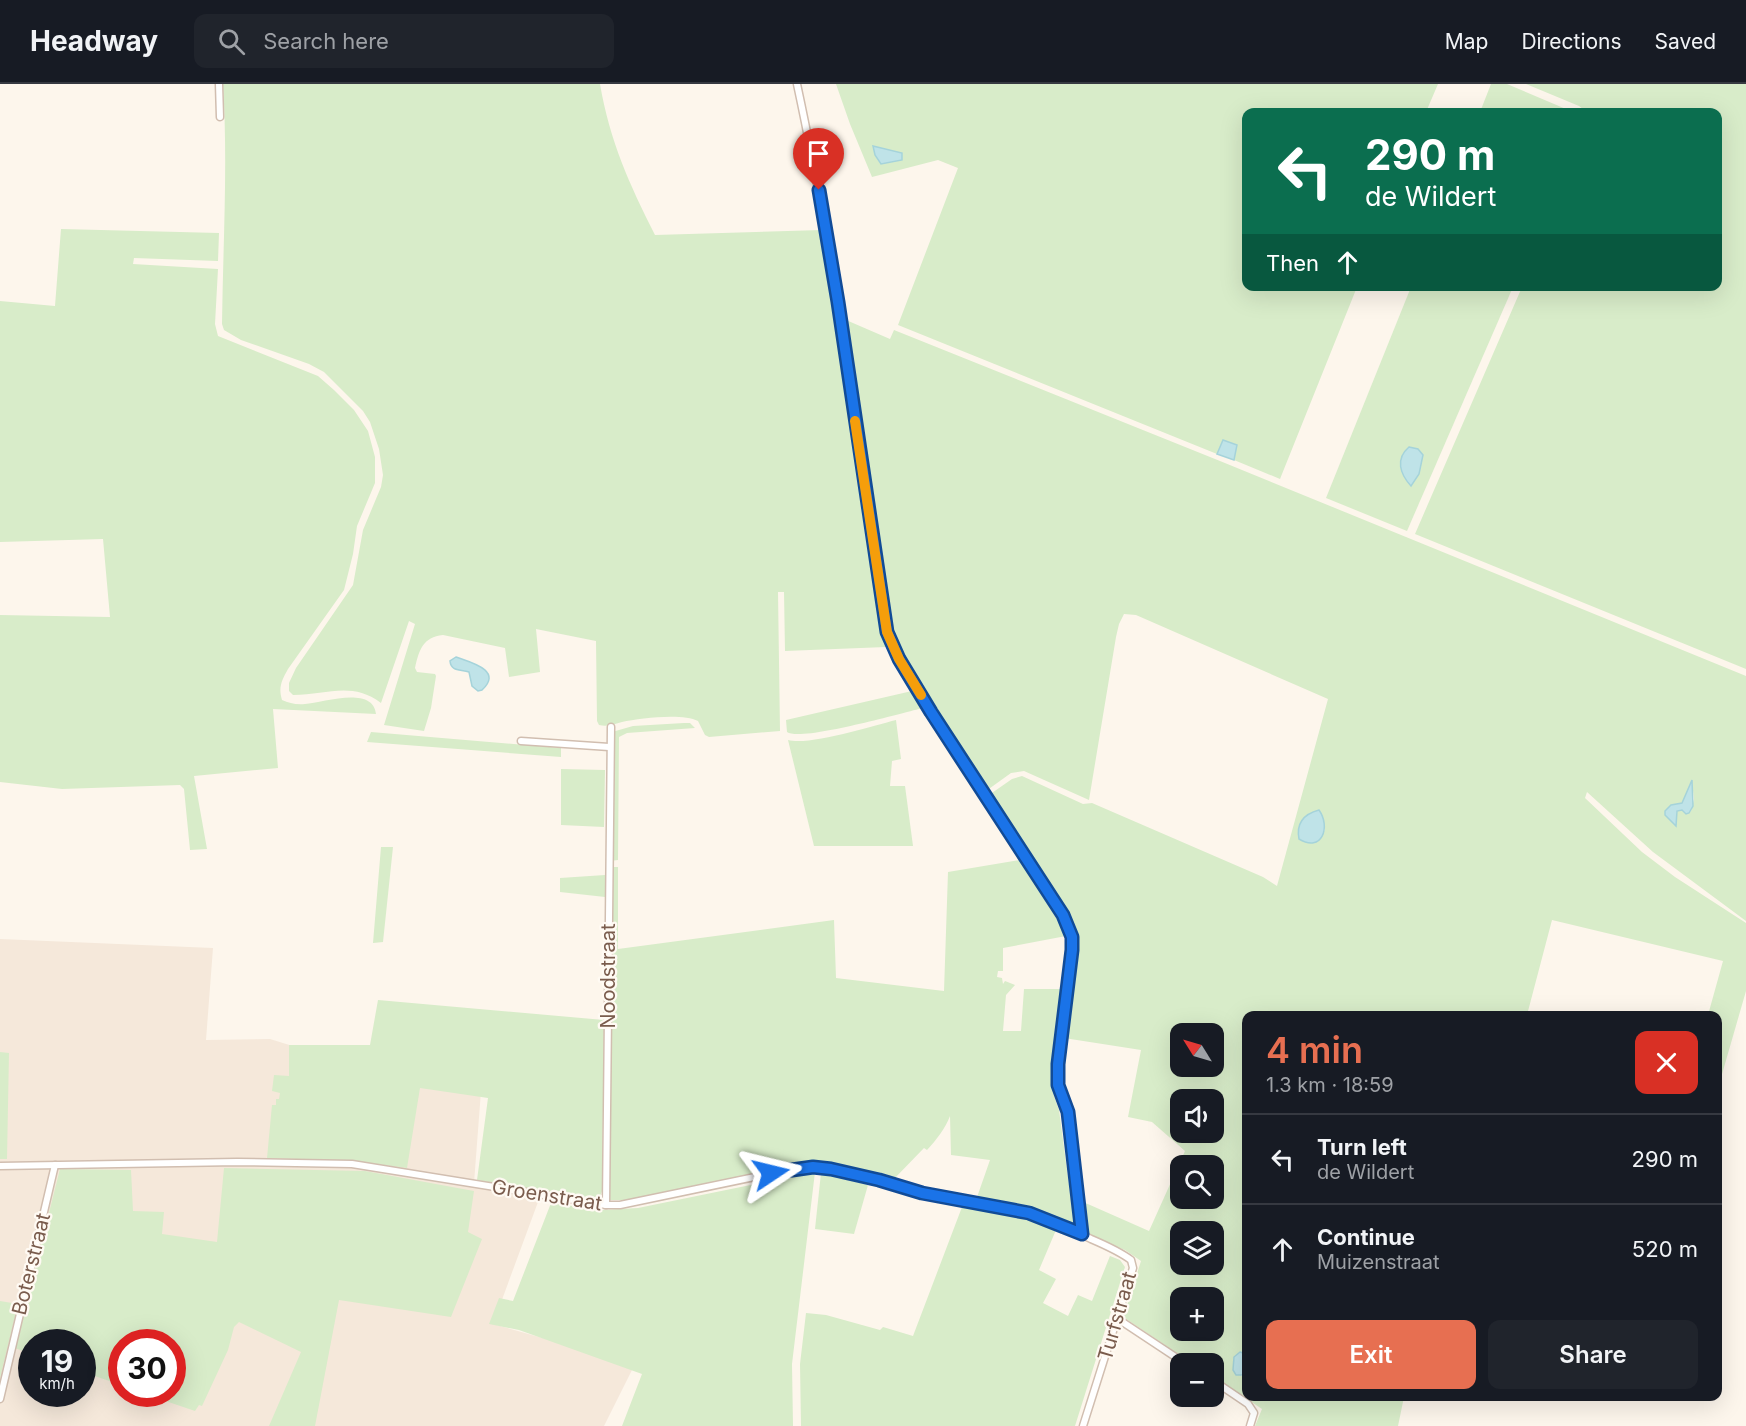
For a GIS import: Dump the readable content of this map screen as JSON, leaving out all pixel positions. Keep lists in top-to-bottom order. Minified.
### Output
{"streets":{"street":["Noodstraat","Groenstraat","Boterstraat","Turfstraat"]},"crossings":[["Noodstraat","Groenstraat"],["Groenstraat","Boterstraat"],["Groenstraat","Turfstraat"]],"north":"top left","page":{"header":"Headway","search":"Search here","nav":["Map","Directions","Saved"],"turn":["290 m","de Wildert"],"then":"Then","heading":["4 min","1.3 km · 18:59"],"map_buttons":["+","−"],"list":[{"name":"Turn left","note":"de Wildert","value":"290 m"},{"name":"Continue","note":"Muizenstraat","value":"520 m"}],"buttons":["Exit","Share"],"speed":"19 km/h","limit":"30"}}
